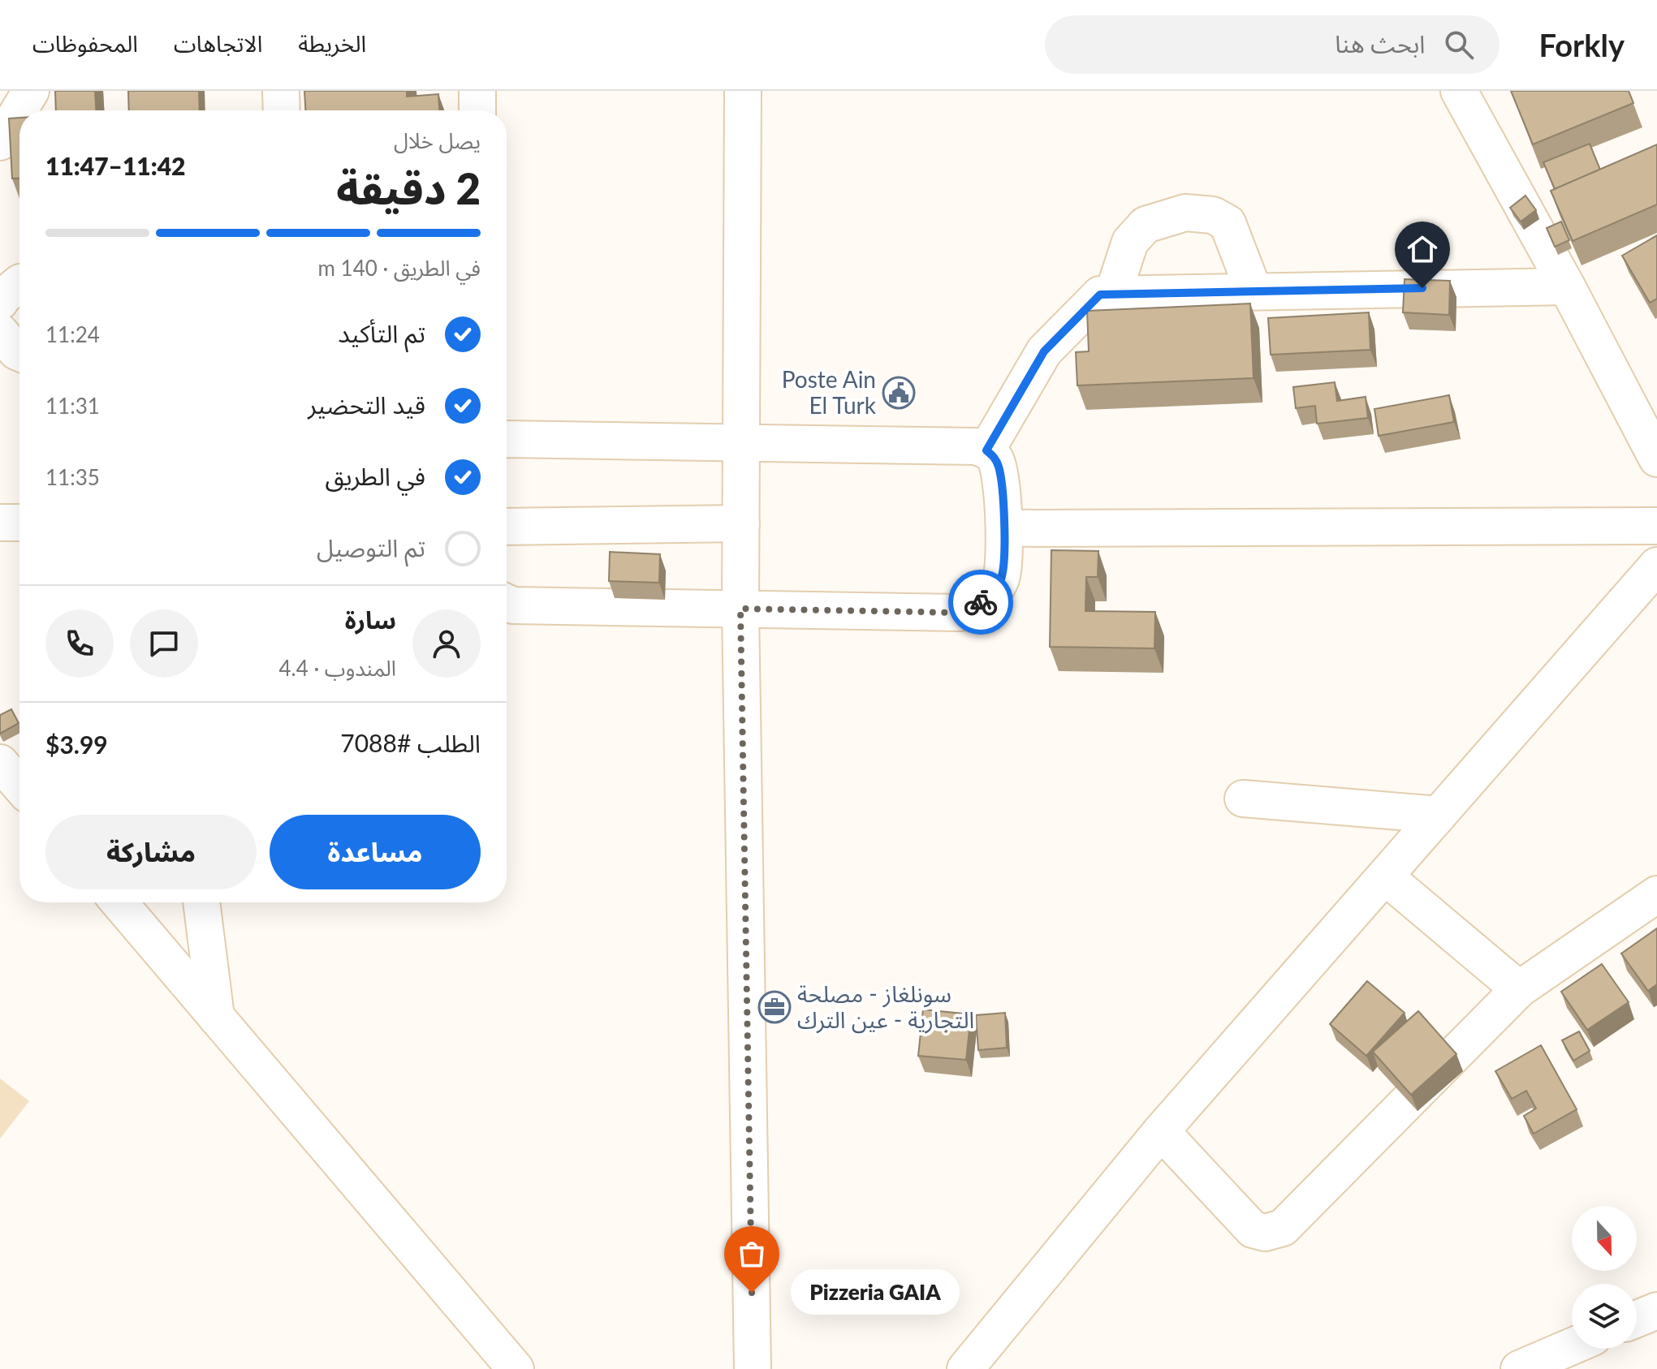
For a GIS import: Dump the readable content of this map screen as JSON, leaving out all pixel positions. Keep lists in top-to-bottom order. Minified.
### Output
{"places":{"public building":["Poste Ain El Turk"],"office":["سونلغاز - مصلحة التجارية - عين الترك"],"other":["Pizzeria GAIA"]},"north":"bottom","page":{"header":"Forkly","search":"ابحث هنا","nav":["الخريطة","الاتجاهات","المحفوظات"],"heading":["2 دقيقة","يصل خلال","11:42–11:47"],"panel":["سارة","المندوب · 4.4","الطلب #7088","$3.99"],"bar":"في الطريق · 140 m","list":[["تم التأكيد","11:24"],["قيد التحضير","11:31"],["في الطريق","11:35"],"تم التوصيل"],"buttons":["مساعدة","مشاركة"],"bubble":"Pizzeria GAIA"}}
